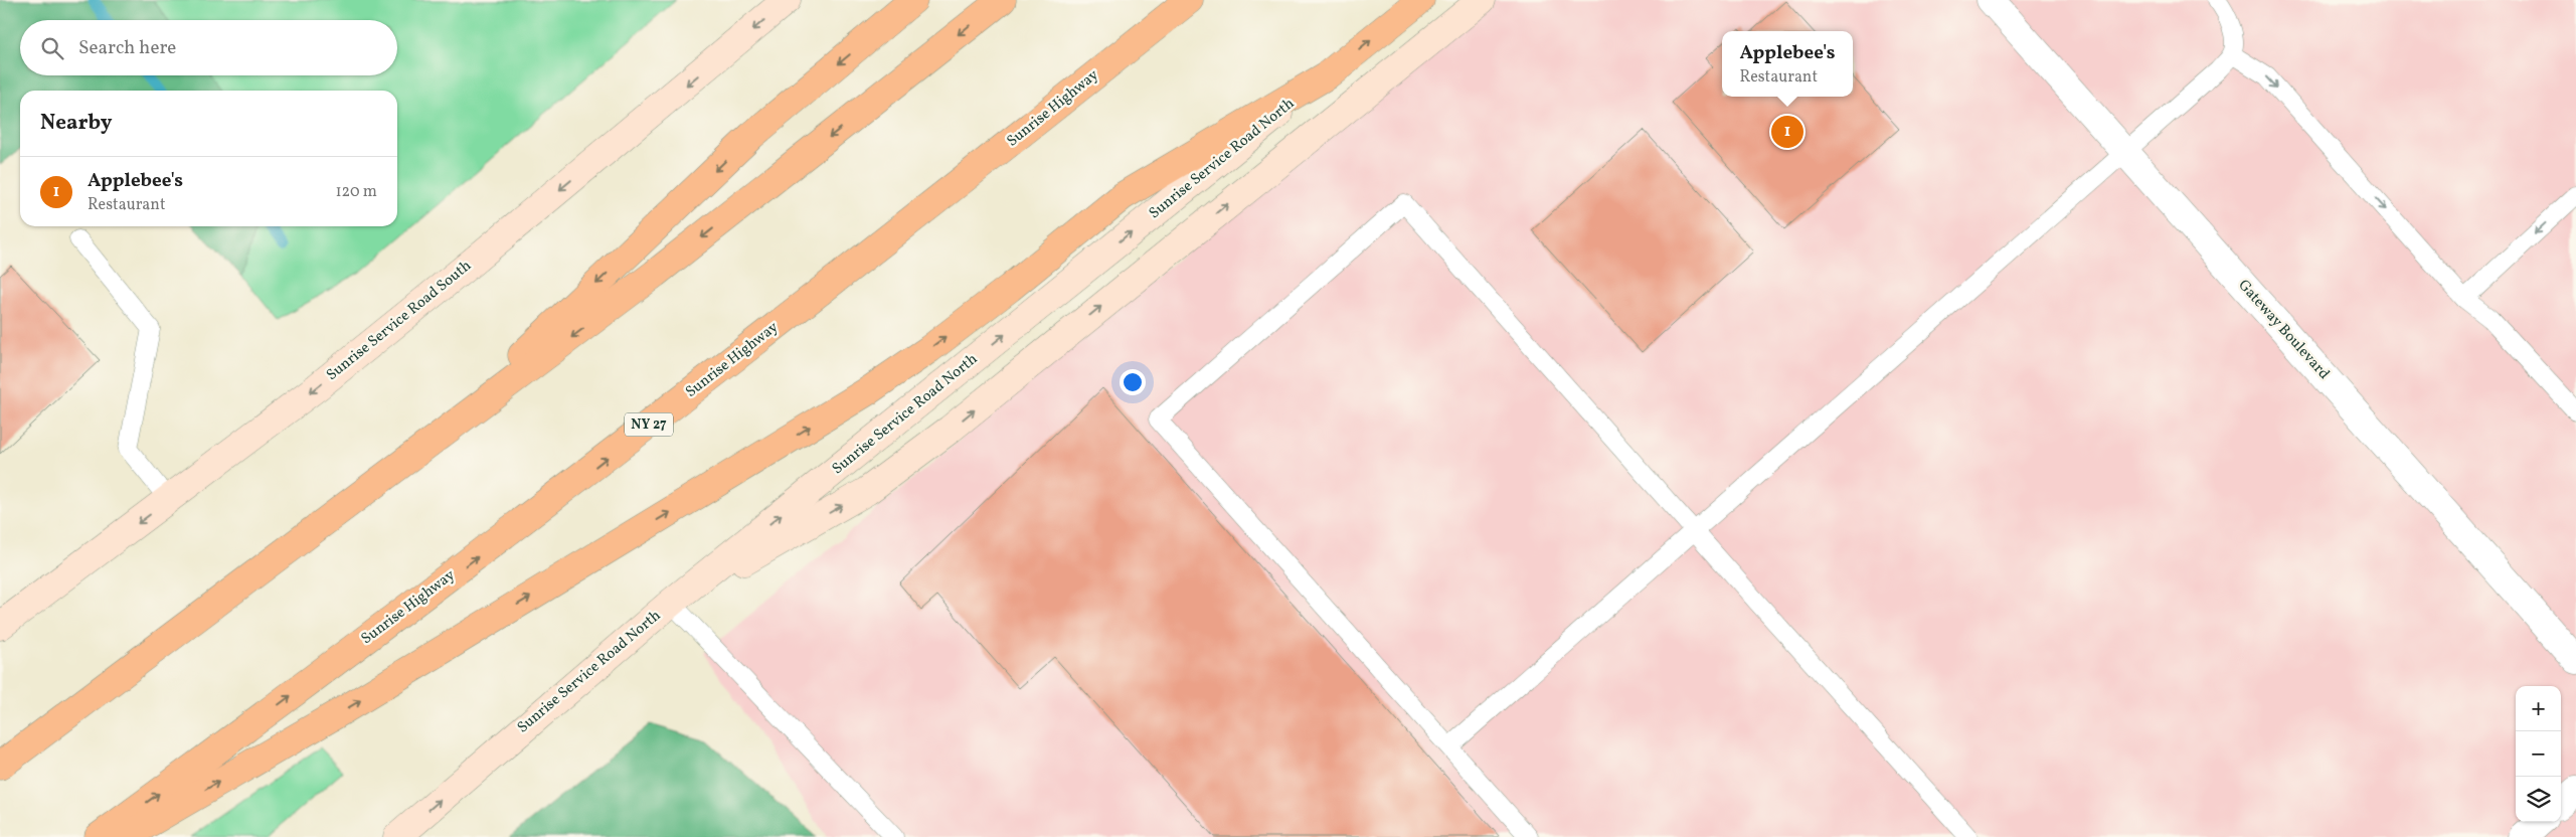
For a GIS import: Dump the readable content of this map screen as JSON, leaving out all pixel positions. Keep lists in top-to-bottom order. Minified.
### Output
{"streets":{"highway":["Sunrise Highway","Sunrise Service Road North","NY 27"],"main road":["Sunrise Service Road South"],"street":["Gateway Boulevard"]},"one_way":["Sunrise Service Road South"],"page":{"search":"Search here","popup":["Applebee's","Restaurant"],"heading":"Nearby","pins":"1","list":[{"mark":"1","name":"Applebee's","note":"Restaurant","value":"120 m"}],"map_buttons":["+","−"]}}
